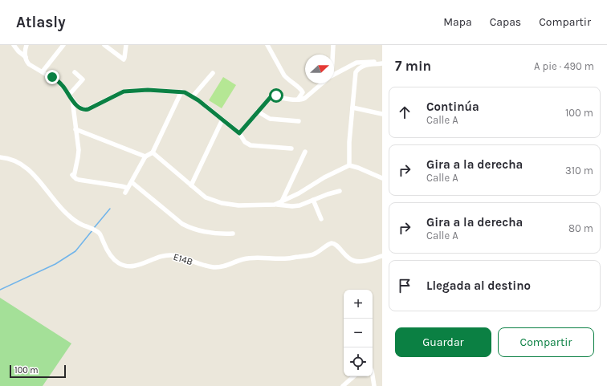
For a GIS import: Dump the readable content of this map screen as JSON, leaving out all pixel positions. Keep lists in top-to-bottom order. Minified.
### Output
{"streets":{"street":["E14B"]},"scale_bar":"100 m","north":"right","page":{"header":"Atlasly","nav":["Mapa","Capas","Compartir"],"heading":["7 min","A pie · 490 m"],"list":[["Continúa","Calle A","100 m"],["Gira a la derecha","Calle A","310 m"],["Gira a la derecha","Calle A","80 m"],"Llegada al destino"],"map_buttons":["+","−"],"buttons":["Guardar","Compartir"],"scale":"100 m"}}
